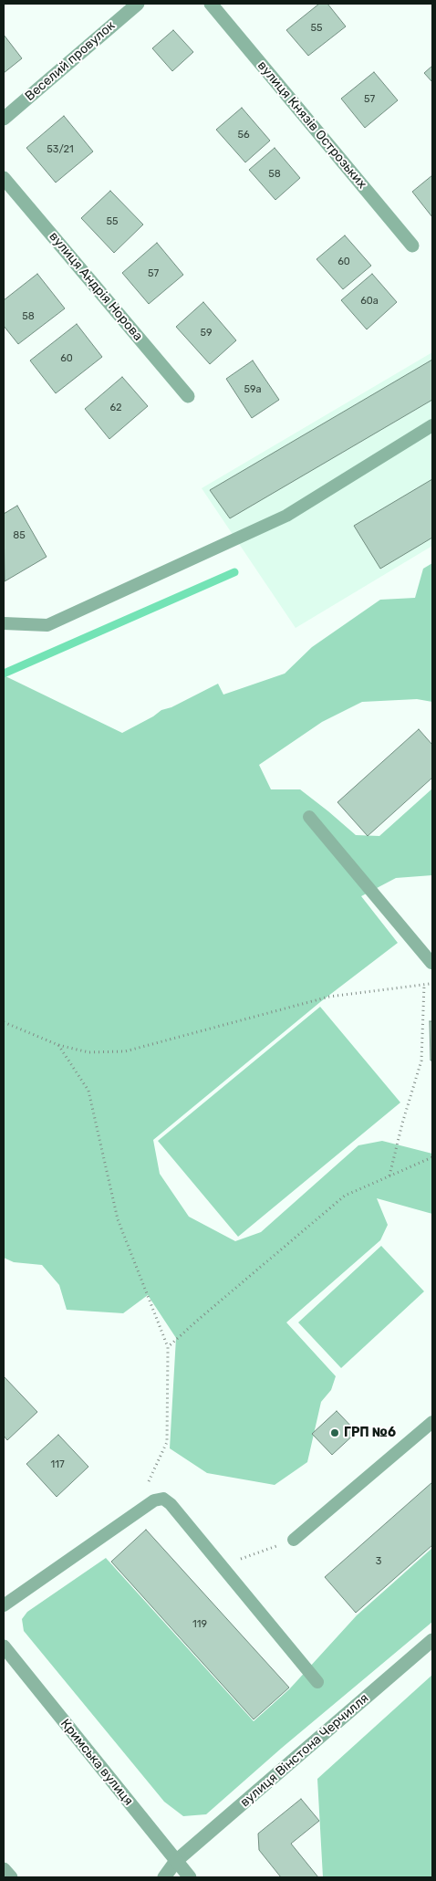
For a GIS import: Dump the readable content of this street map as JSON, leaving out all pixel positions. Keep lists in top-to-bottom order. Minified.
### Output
{"streets":{"street":["Веселий провулок","вулиця Князів Острозьких","вулиця Андрія Норова","вулиця Вінстона Черчилля","Кримська вулиця"]},"crossings":[["вулиця Вінстона Черчилля","Кримська вулиця"]],"places":["ГРП №6"],"house_numbers":["55","57","56","53/21","58","55","60","57","60а","58","59","60","59а","62","85","117","3","119"]}
